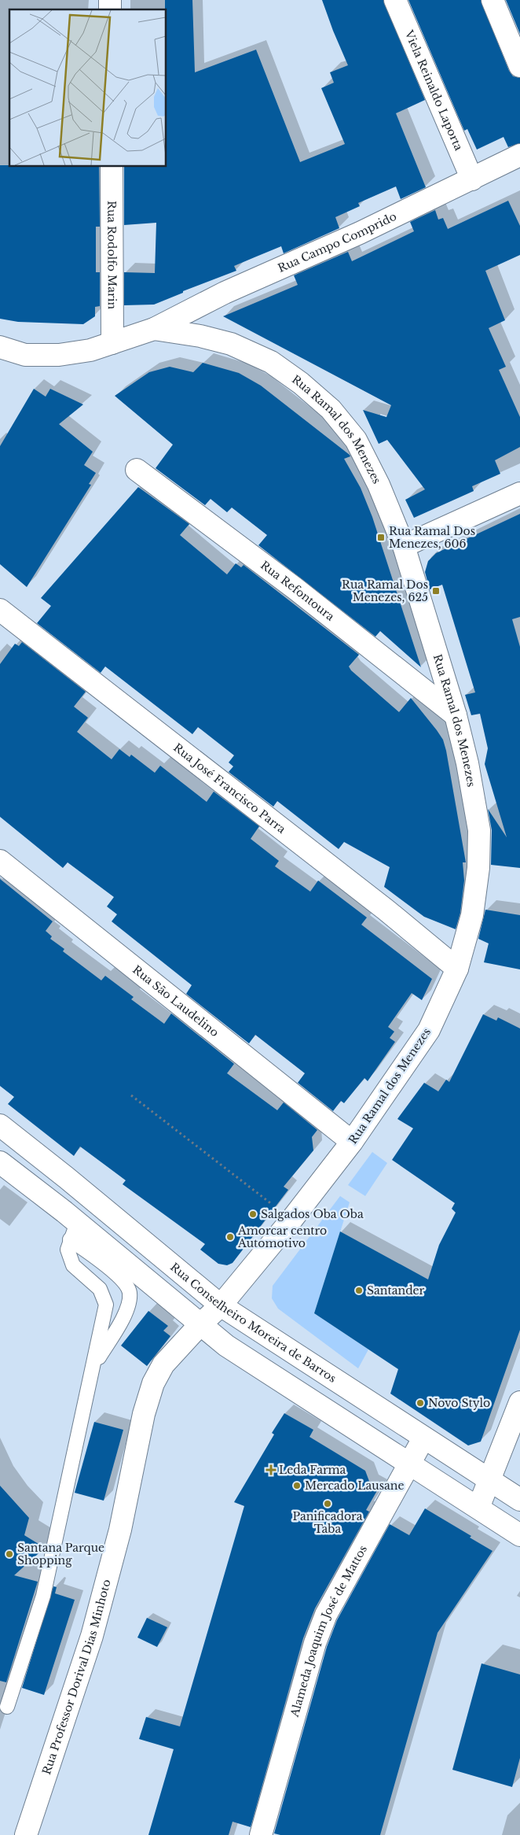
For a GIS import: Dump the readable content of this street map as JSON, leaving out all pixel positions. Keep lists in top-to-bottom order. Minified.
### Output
{"streets":{"street":["Viela Reinaldo Laporta","Rua Campo Comprido","Rua Rodolfo Marin","Rua Ramal dos Menezes","Rua Refontoura","Rua José Francisco Parra","Rua São Laudelino","Rua Conselheiro Moreira de Barros","Alameda Joaquim José de Mattos","Rua Professor Dorival Dias Minhoto"]},"crossings":[["Viela Reinaldo Laporta","Rua Campo Comprido"],["Rua Campo Comprido","Rua Ramal dos Menezes"],["Rua Rodolfo Marin","Rua Ramal dos Menezes"],["Rua Ramal dos Menezes","Rua Refontoura"],["Rua Ramal dos Menezes","Rua José Francisco Parra"],["Rua Ramal dos Menezes","Rua São Laudelino"],["Rua Ramal dos Menezes","Rua Conselheiro Moreira de Barros"],["Rua Ramal dos Menezes","Rua Professor Dorival Dias Minhoto"],["Rua Conselheiro Moreira de Barros","Alameda Joaquim José de Mattos"]],"places":{"transit":["Rua Ramal Dos Menezes, 606","Rua Ramal Dos Menezes, 625"],"other":["Salgados Oba Oba","Amorcar centro Automotivo","Santander","Novo Stylo","Mercado Lausane","Panificadora Taba","Santana Parque Shopping"],"health":["Leda Farma"]}}
